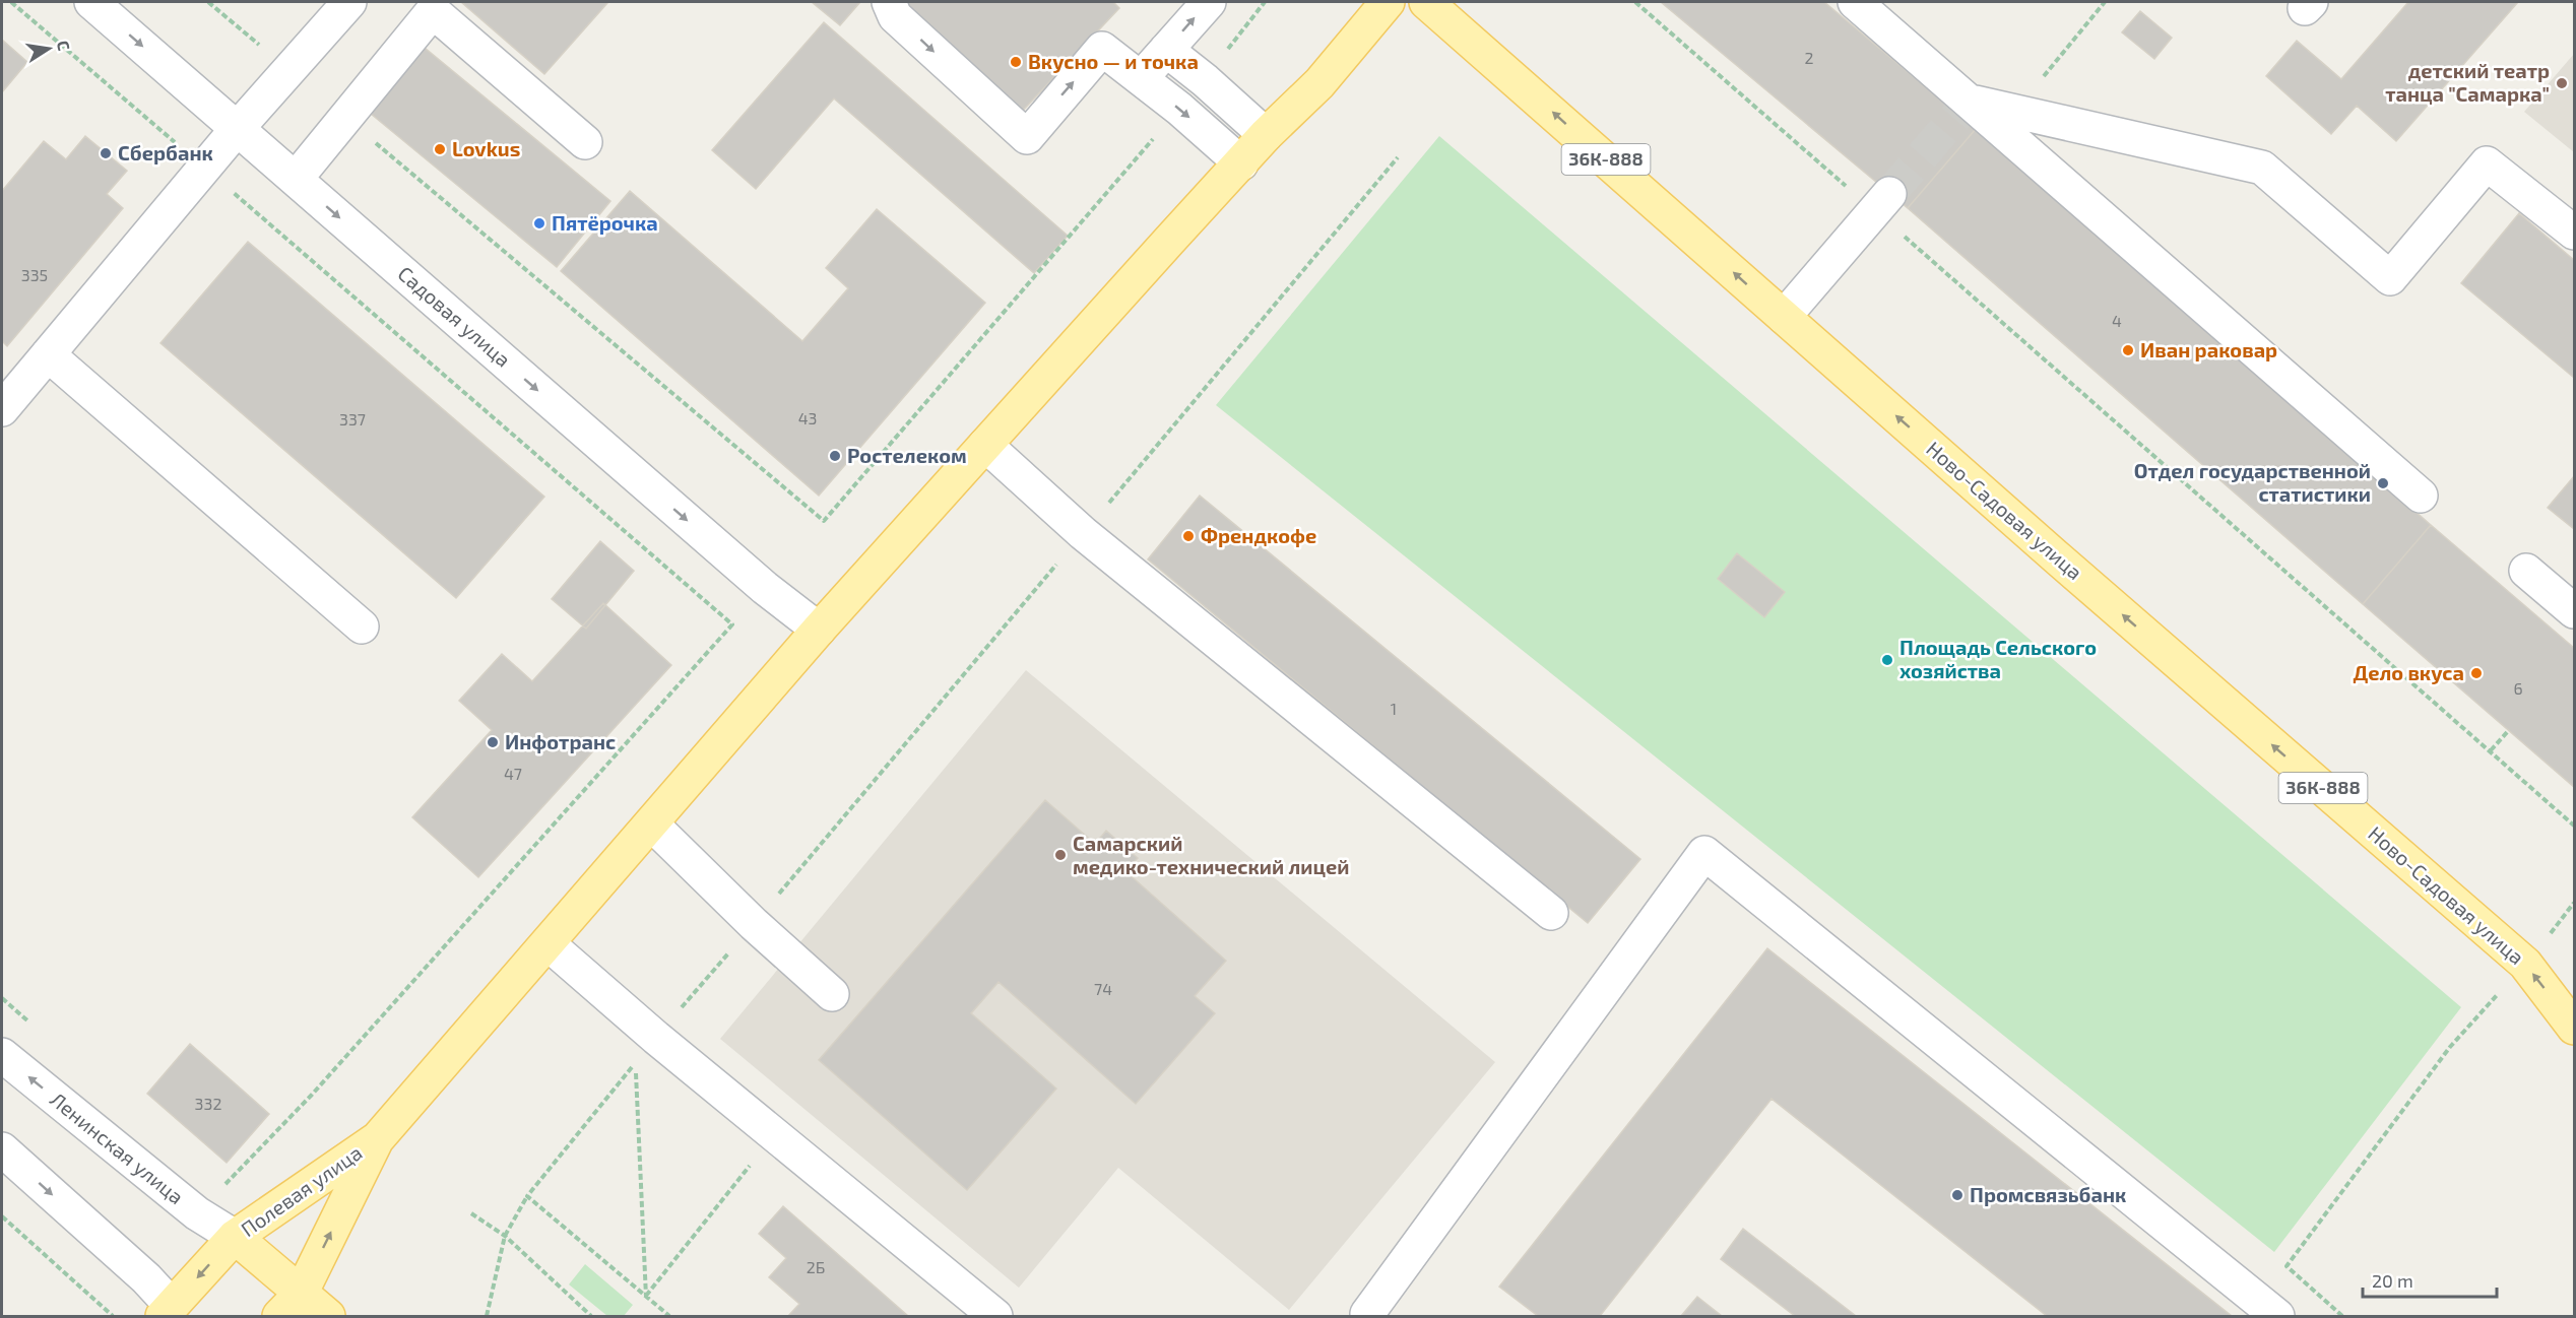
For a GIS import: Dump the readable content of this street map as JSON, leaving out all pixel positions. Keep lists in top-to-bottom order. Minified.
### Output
{"streets":{"main road":["36К-888","Ново-Садовая улица","Полевая улица"],"street":["Садовая улица","Ленинская улица"]},"crossings":[["Ленинская улица","Полевая улица"]],"one_way":["Ново-Садовая улица"],"places":["Вкусно — и точка","детский театр танца \"Самарка\"","Lovkus","Сбербанк","Пятёрочка","Иван раковар","Ростелеком","Отдел государственной статистики","Френдкофе","Площадь Сельского хозяйства","Дело вкуса","Инфотранс","Самарский медико-технический лицей","Промсвязьбанк"],"house_numbers":["2","335","4","43","337","6","1","47","74","332","2Б"],"scale_bar":"20 m","north":"right"}
